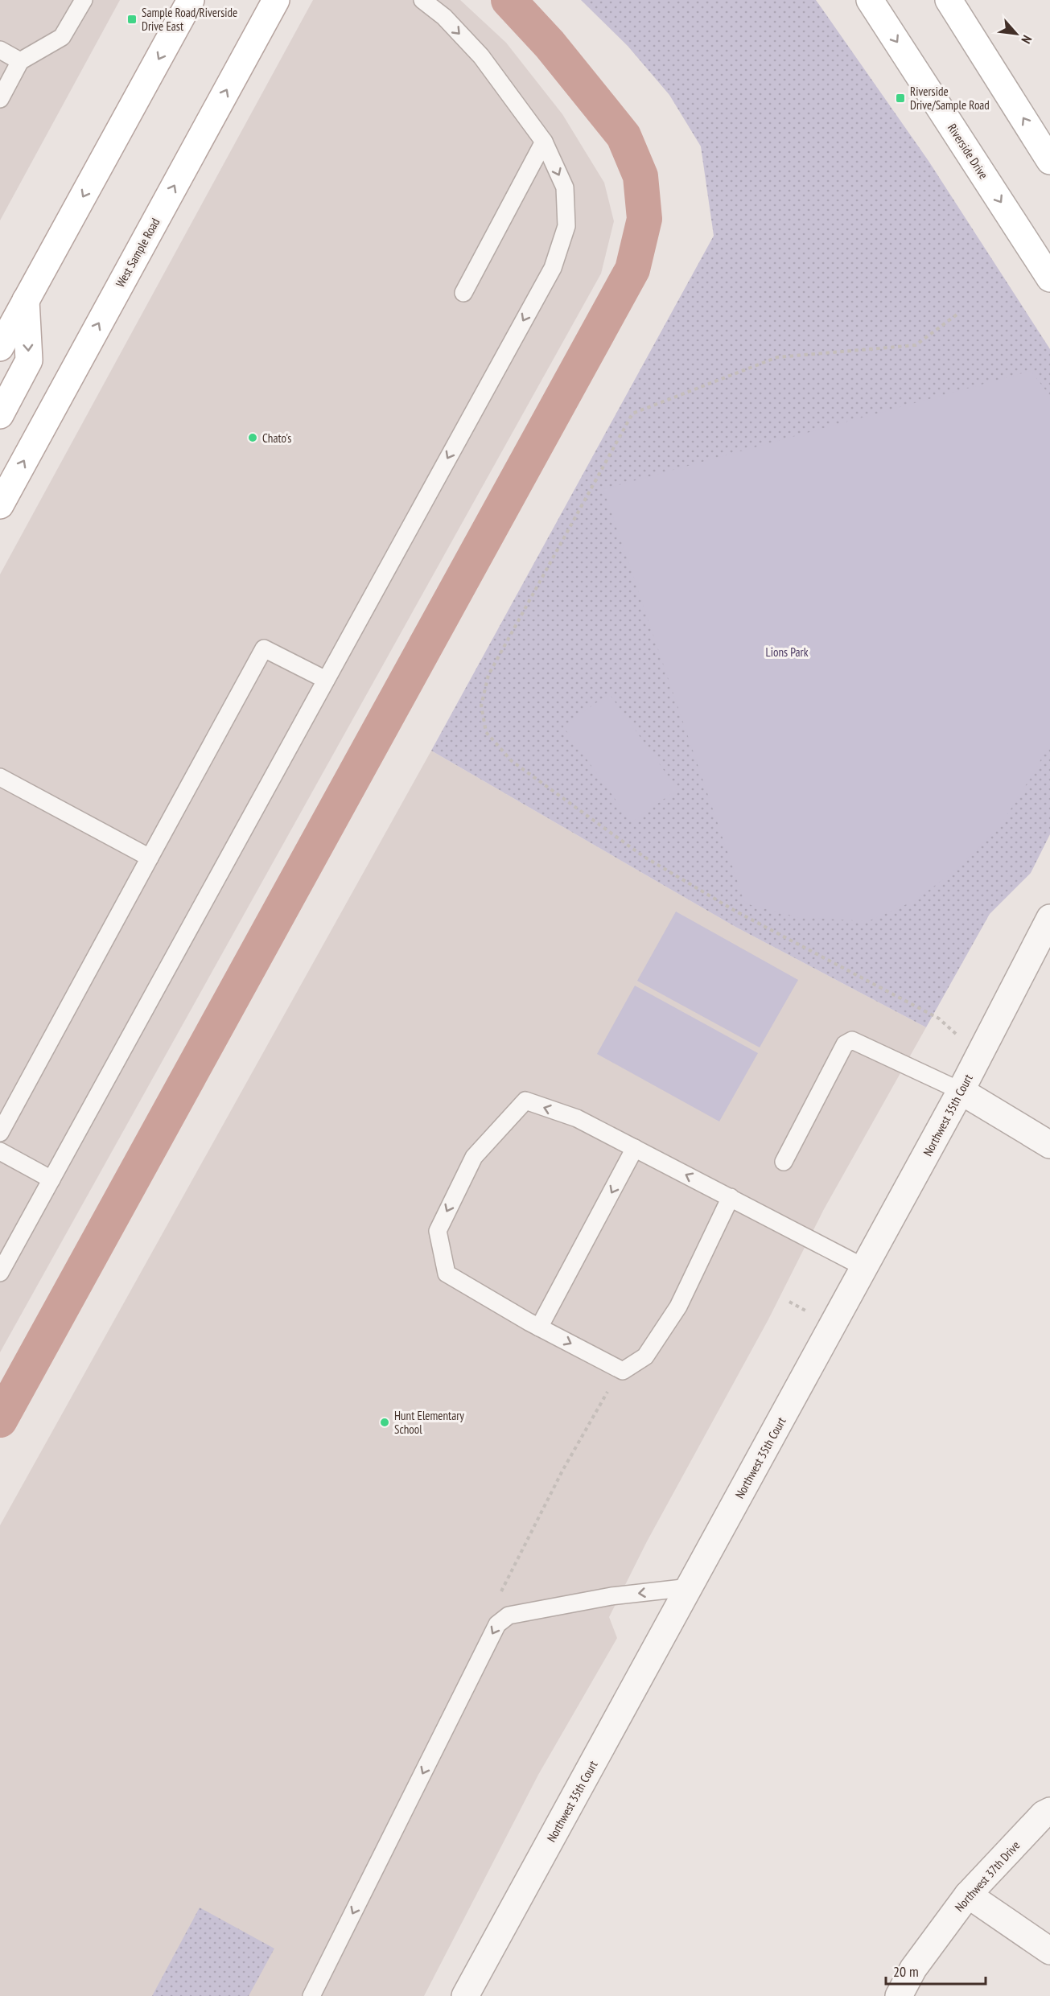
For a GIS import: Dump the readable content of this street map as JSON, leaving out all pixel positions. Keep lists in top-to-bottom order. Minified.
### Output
{"streets":{"main road":["Riverside Drive","West Sample Road"],"street":["Northwest 35th Court","Northwest 37th Drive"]},"parks":["Lions Park"],"places":{"transit":["Sample Road/Riverside Drive East","Riverside Drive/Sample Road"],"other":["Chato's","Hunt Elementary School"]},"scale_bar":"20 m","north":"bottom right"}
